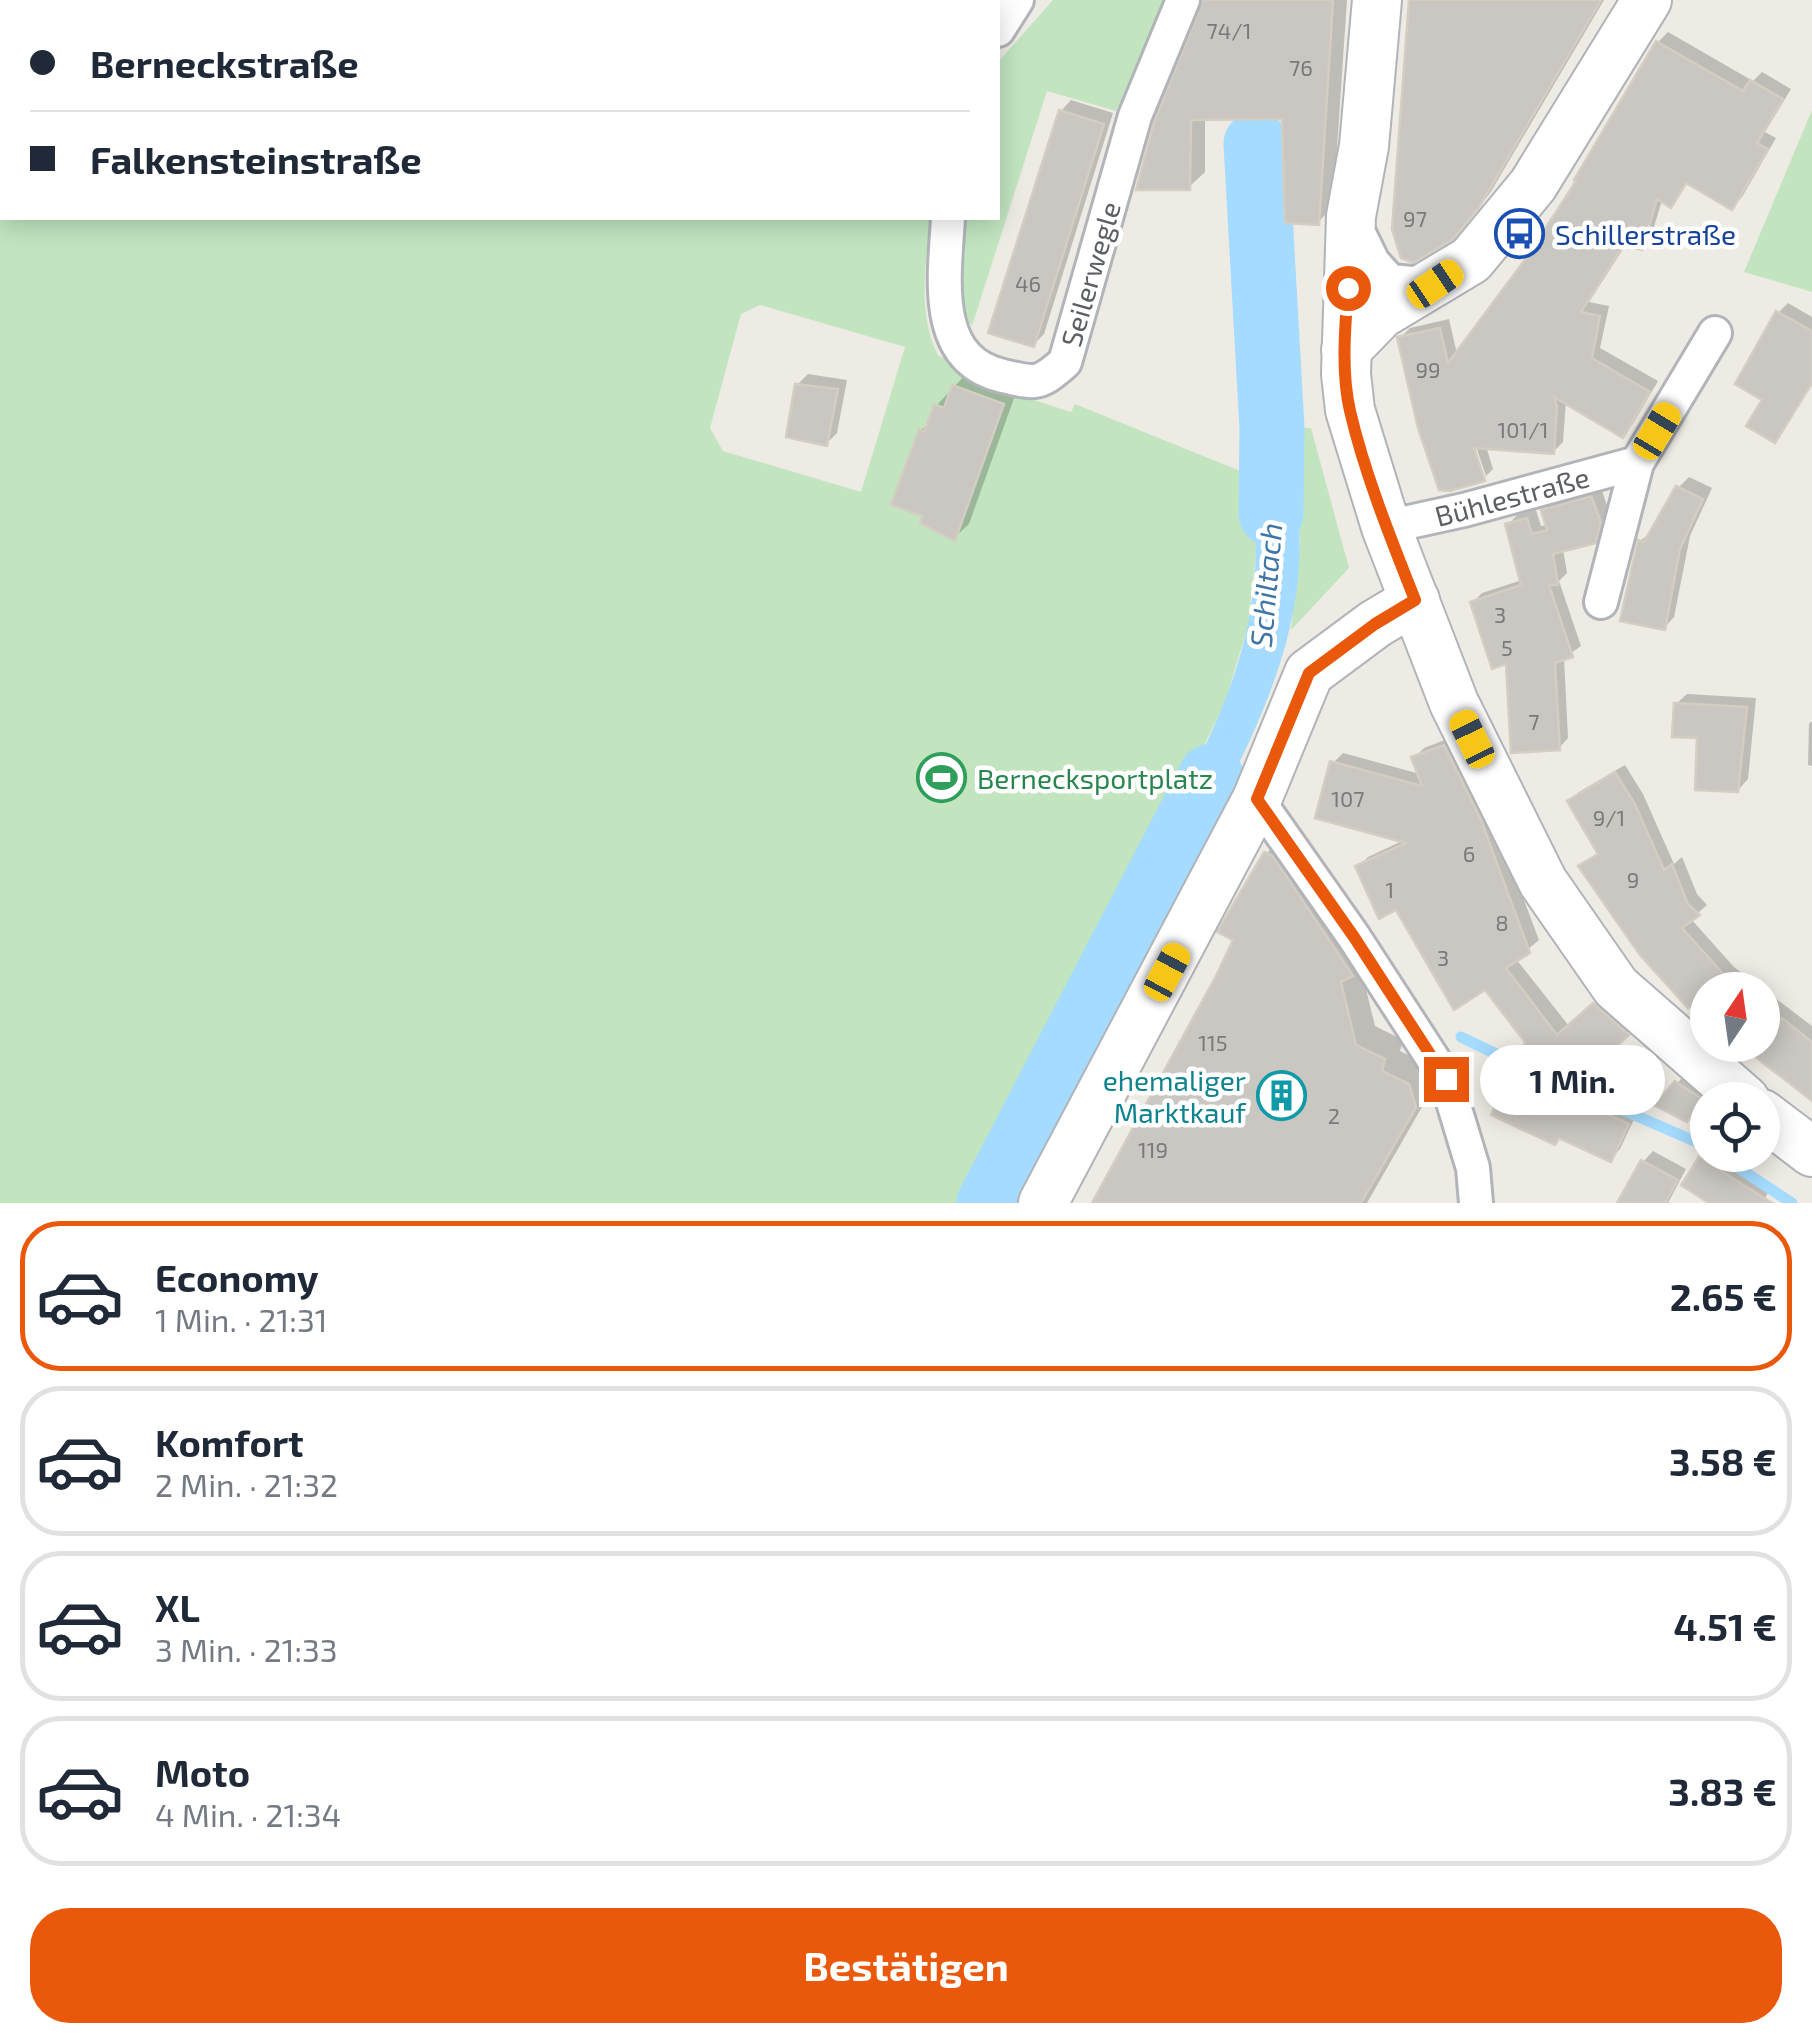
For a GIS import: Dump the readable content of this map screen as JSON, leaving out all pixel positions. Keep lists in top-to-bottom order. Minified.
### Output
{"streets":{"street":["Seilerwegle","Bühlestraße"]},"water":["Schiltach"],"places":{"bus stop":["Schillerstraße"],"sports":["Bernecksportplatz"],"building":["ehemaliger Marktkauf"]},"house_numbers":["74/1","76","97","46","99","101/1","3","5","7","107","9/1","6","9","1","8","3","115","2","119"],"north":"top","page":{"banner":["Berneckstraße","Falkensteinstraße"],"bubble":"1 Min.","list":[{"name":"Economy","note":"1 Min. · 21:31","value":"2.65 €"},{"name":"Komfort","note":"2 Min. · 21:32","value":"3.58 €"},{"name":"XL","note":"3 Min. · 21:33","value":"4.51 €"},{"name":"Moto","note":"4 Min. · 21:34","value":"3.83 €"}],"buttons":"Bestätigen"}}
